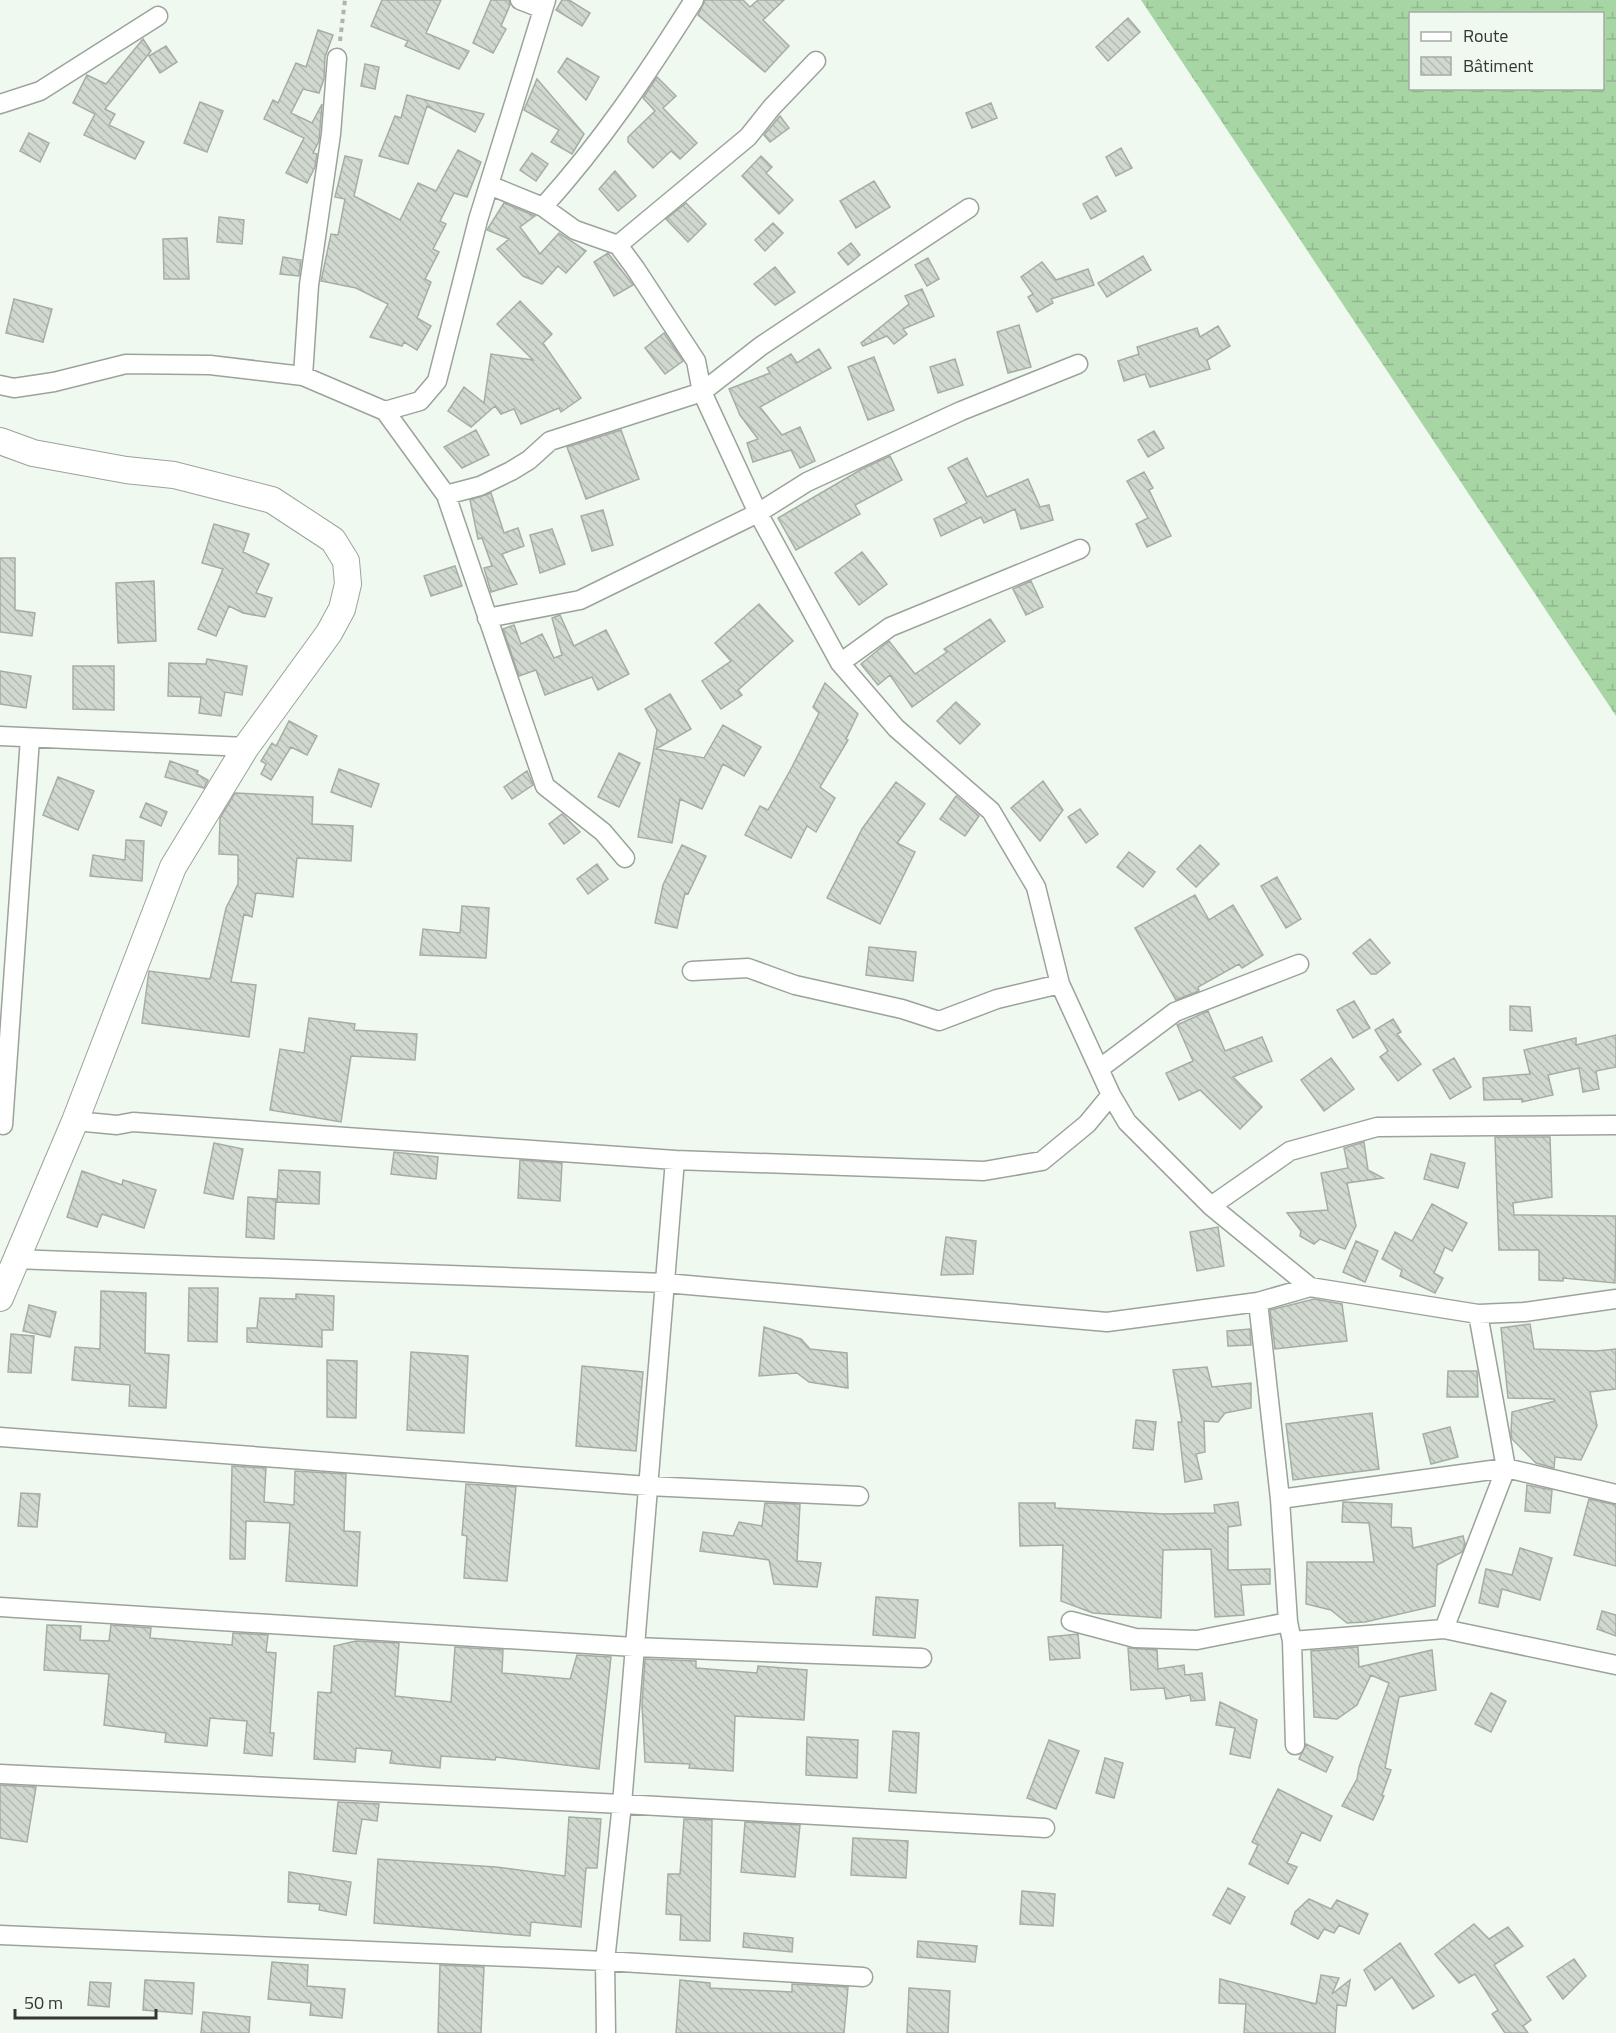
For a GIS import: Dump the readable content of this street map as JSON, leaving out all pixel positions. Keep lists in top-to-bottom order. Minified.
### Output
{"legend":["Route","Bâtiment"],"scale_bar":"50 m"}
